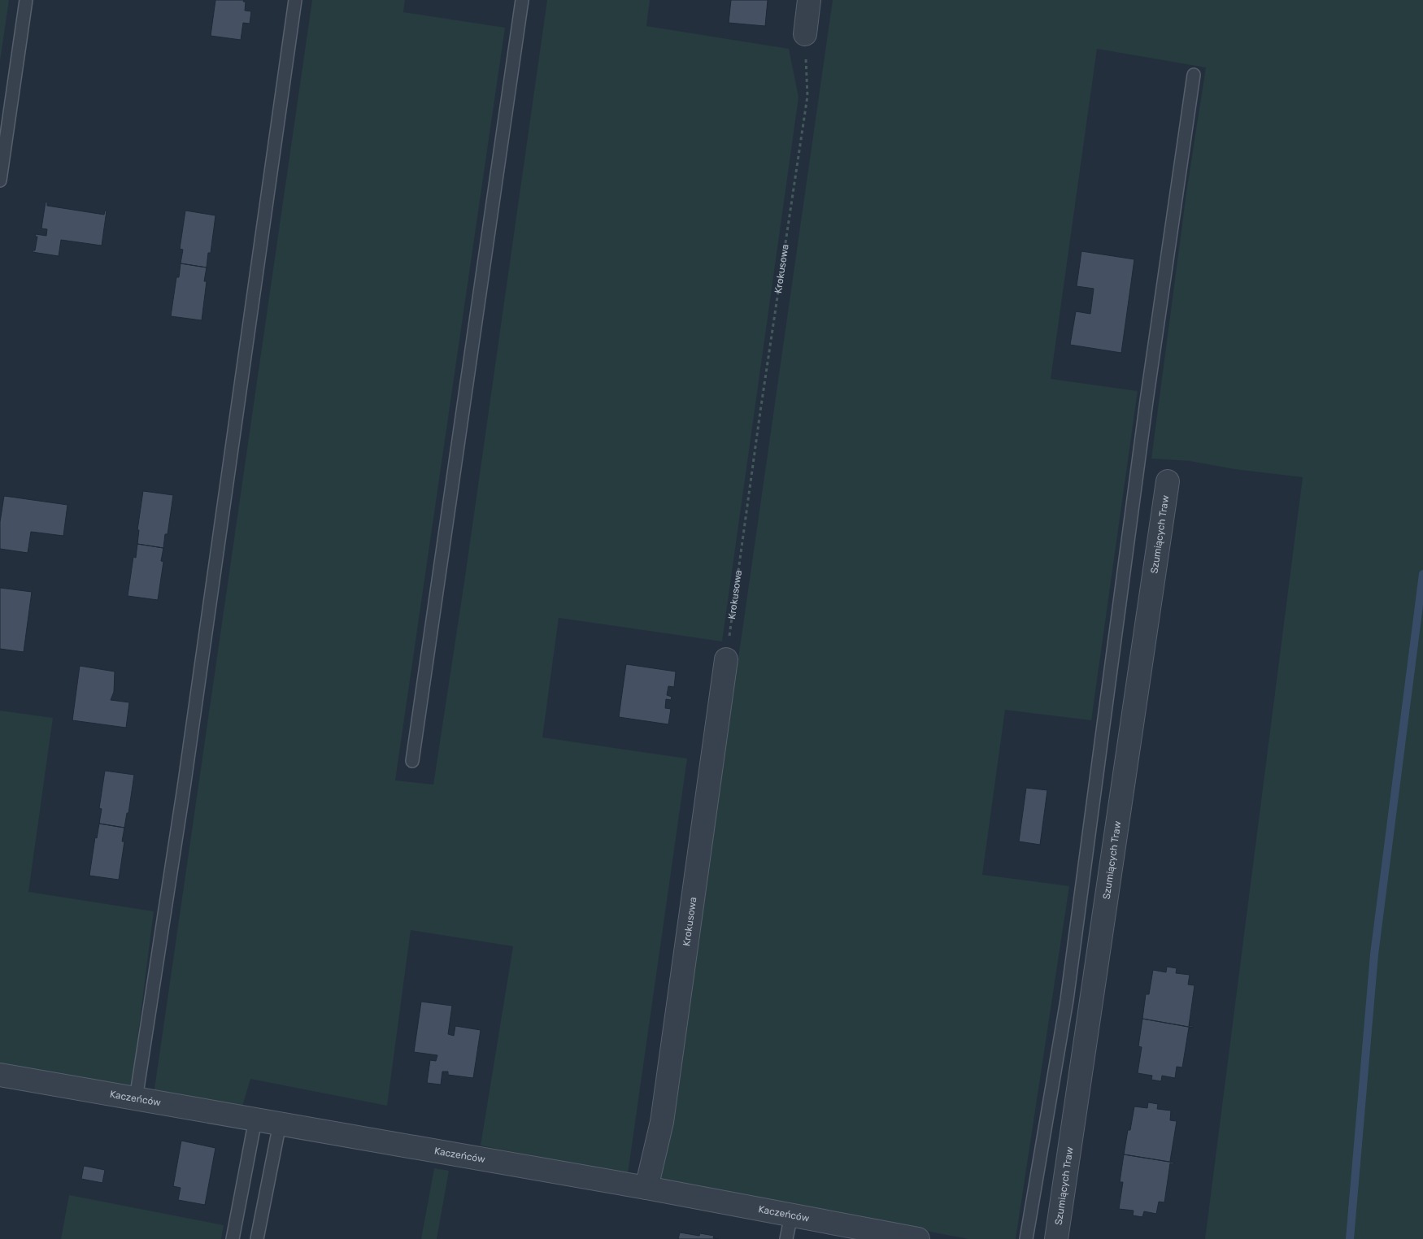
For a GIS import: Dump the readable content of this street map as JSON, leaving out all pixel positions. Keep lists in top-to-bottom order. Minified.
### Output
{"streets":{"street":["Krokusowa","Szumiących Traw","Kaczeńców"]},"crossings":[["Krokusowa","Kaczeńców"]]}
